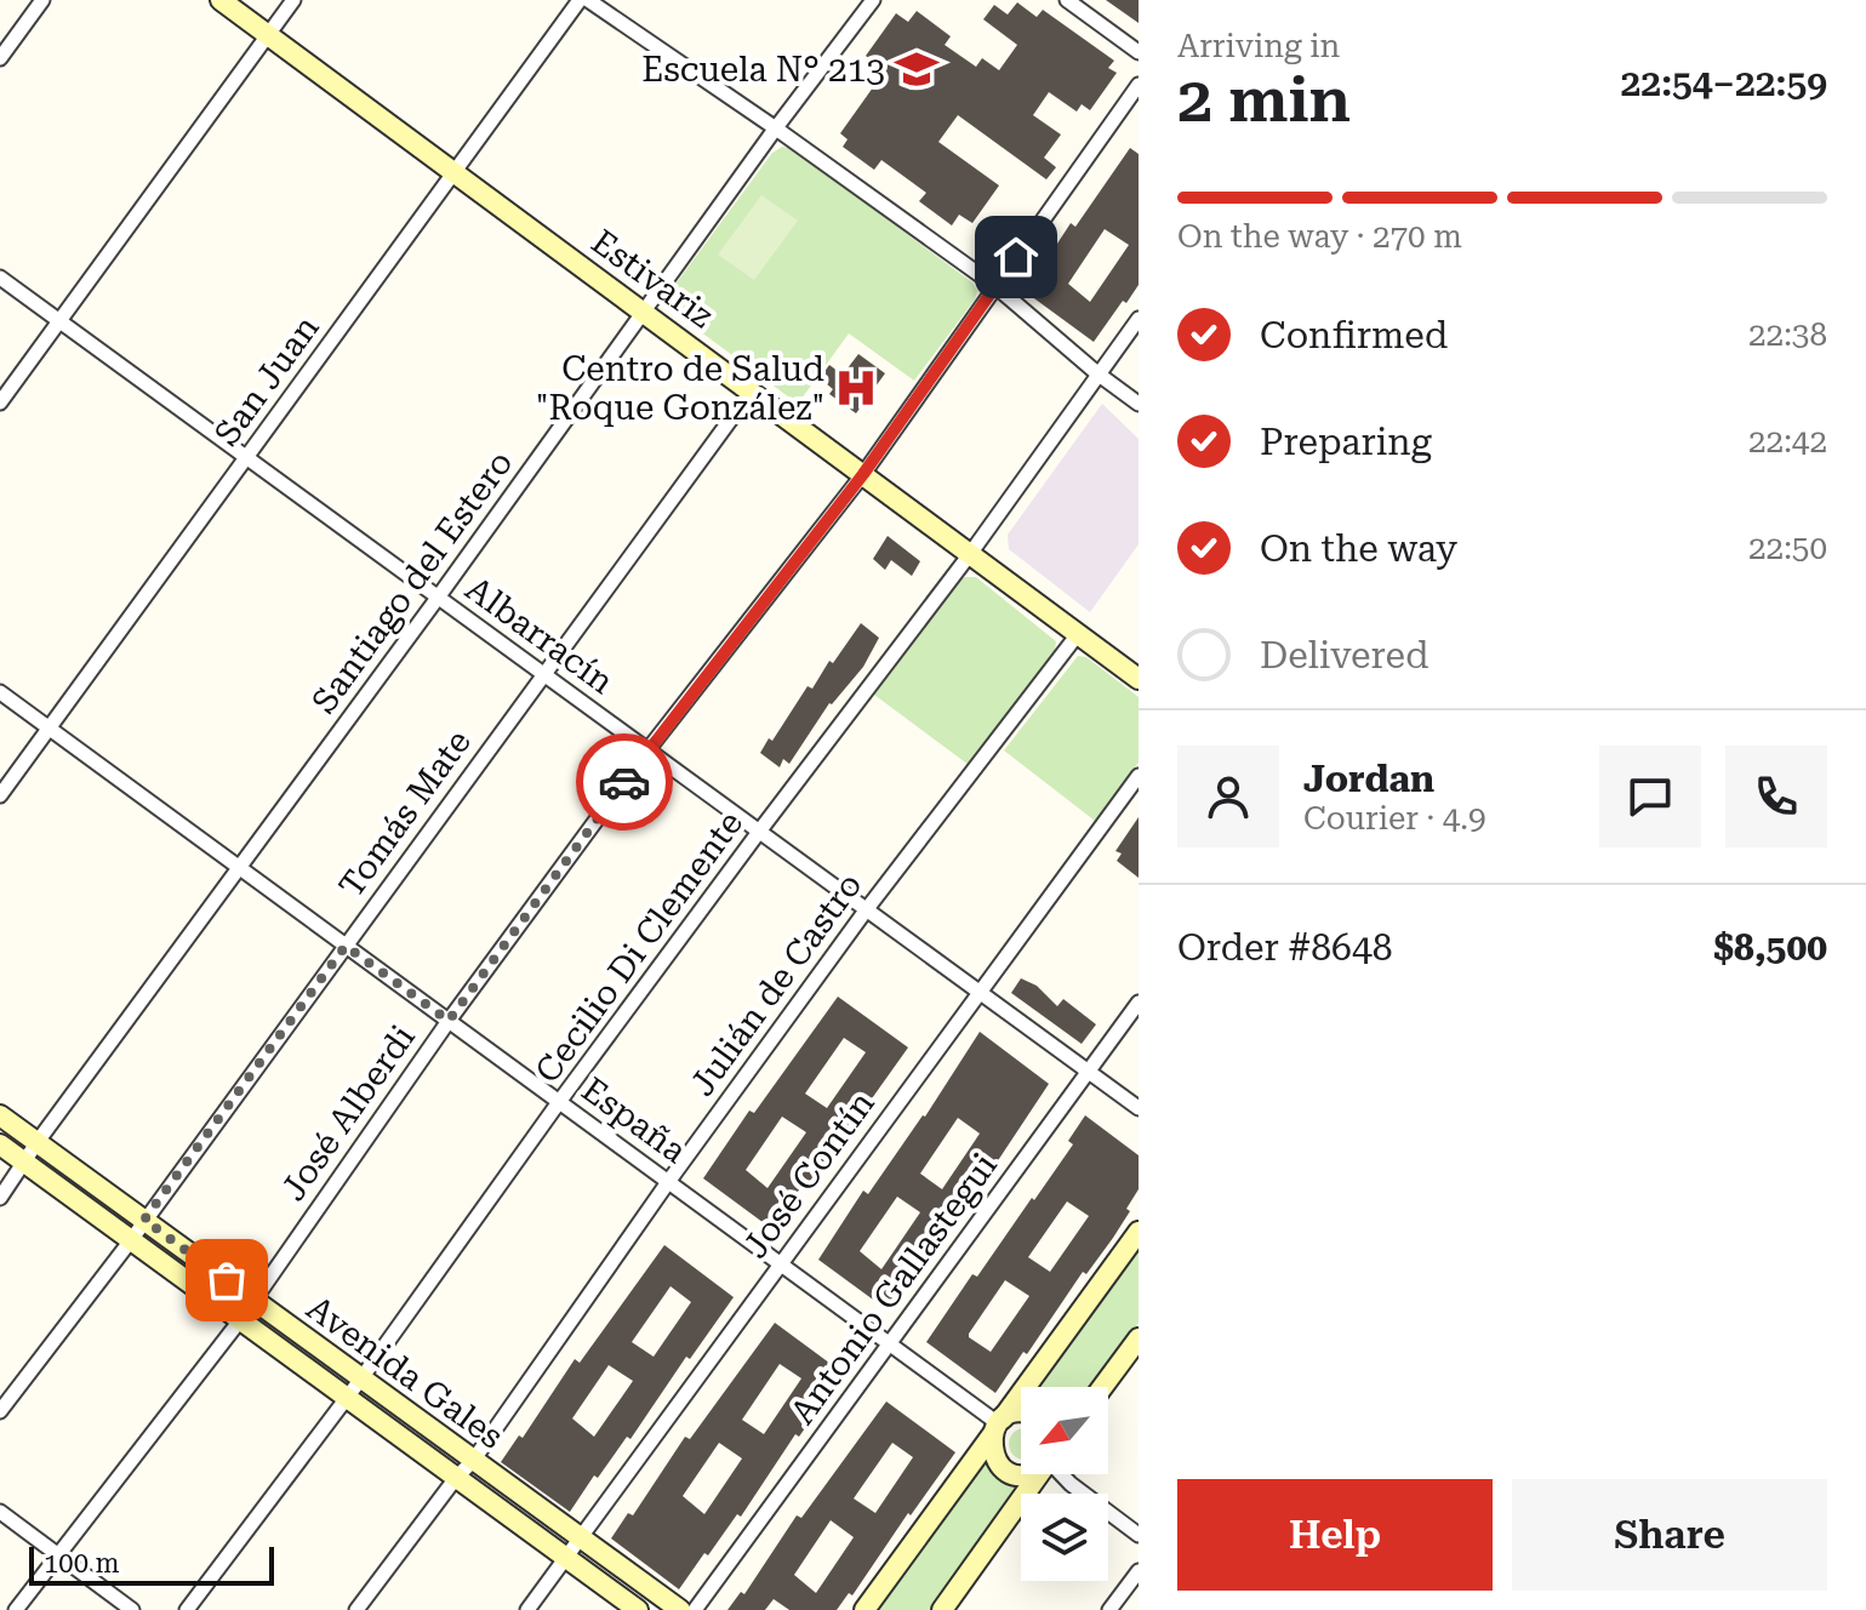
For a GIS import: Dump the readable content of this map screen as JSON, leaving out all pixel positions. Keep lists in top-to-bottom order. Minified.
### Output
{"streets":{"street":["Estivariz","San Juan","Santiago del Estero","Albarracín","Tomás Mate","Cecilio Di Clemente","Julián de Castro","José Alberdi","España","José Contín","Antonio Gallastegui","Avenida Gales"]},"crossings":[["Estivariz","San Juan"],["Estivariz","Santiago del Estero"],["Estivariz","Tomás Mate"],["Estivariz","Cecilio Di Clemente"],["Estivariz","Julián de Castro"],["Estivariz","José Alberdi"],["San Juan","Albarracín"],["San Juan","España"],["Santiago del Estero","Albarracín"],["Santiago del Estero","España"],["Santiago del Estero","Avenida Gales"],["Albarracín","Tomás Mate"],["Albarracín","Cecilio Di Clemente"],["Albarracín","Julián de Castro"],["Albarracín","José Alberdi"],["Albarracín","José Contín"],["Albarracín","Antonio Gallastegui"],["Tomás Mate","España"],["Tomás Mate","Avenida Gales"],["Cecilio Di Clemente","España"],["Cecilio Di Clemente","Avenida Gales"],["Julián de Castro","España"],["Julián de Castro","Avenida Gales"],["José Alberdi","España"],["José Alberdi","Avenida Gales"],["España","José Contín"],["España","Antonio Gallastegui"],["José Contín","Avenida Gales"]],"places":{"school or university":["Escuela N° 213"],"hospital":["Centro de Salud \"Roque González\""]},"scale_bar":"100 m","north":"bottom left","page":{"heading":["2 min","Arriving in","22:54–22:59"],"panel":["Jordan","Courier · 4.9","Order #8648","$8,500"],"bar":"On the way · 270 m","list":[["Confirmed","22:38"],["Preparing","22:42"],["On the way","22:50"],"Delivered"],"buttons":["Help","Share"],"scale":"100 m"}}
